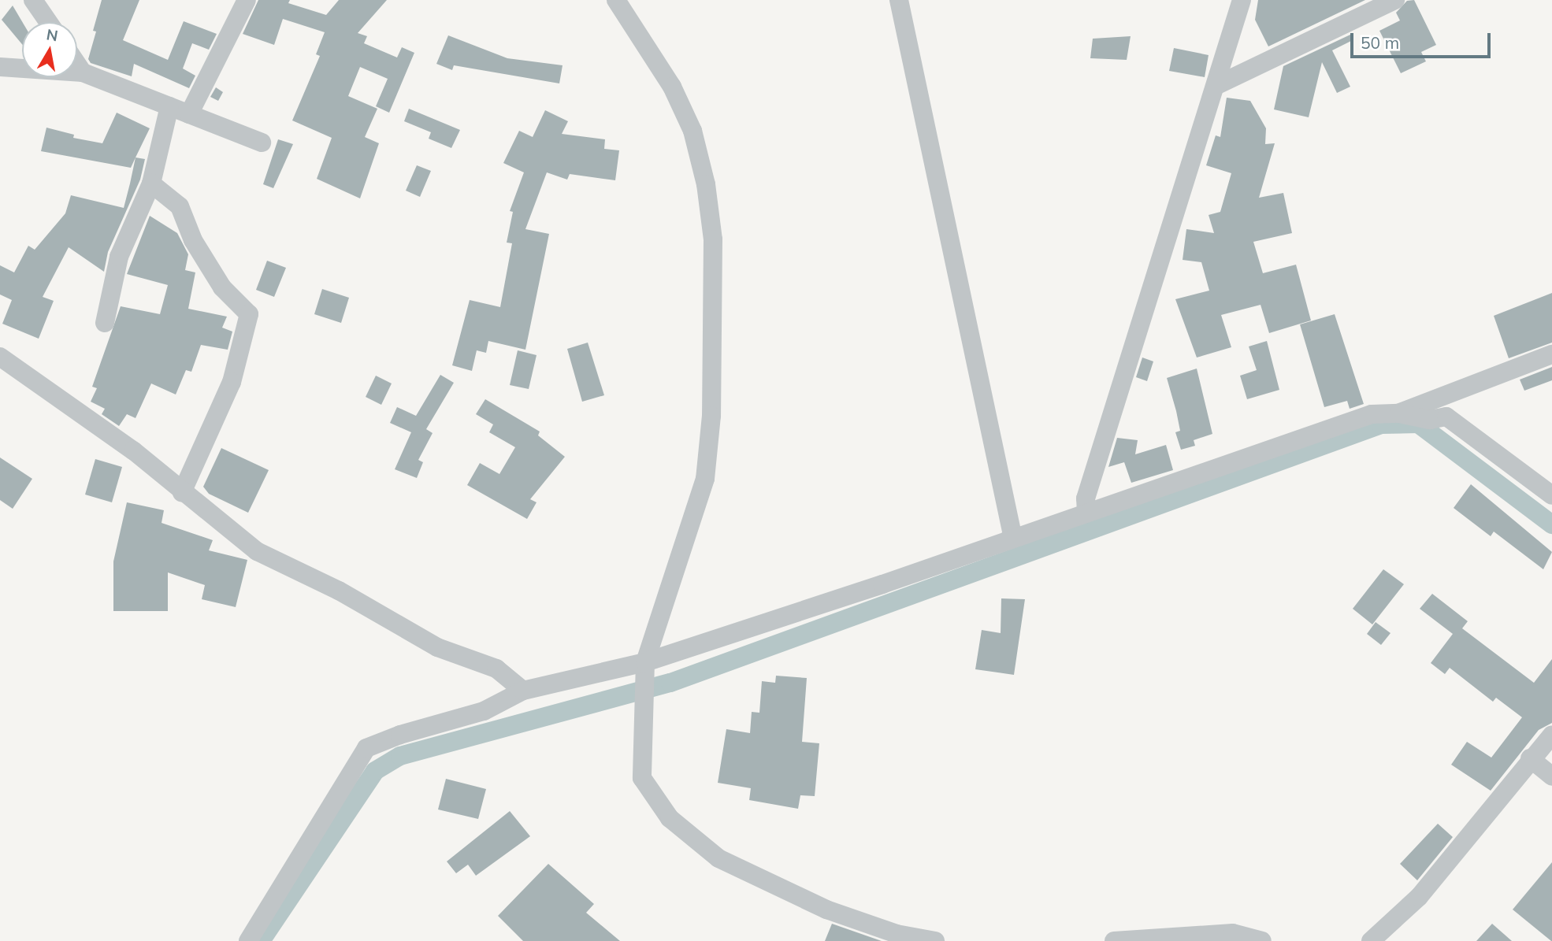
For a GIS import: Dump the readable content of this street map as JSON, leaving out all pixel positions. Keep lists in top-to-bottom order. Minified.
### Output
{"scale_bar":"50 m","north":"top"}
